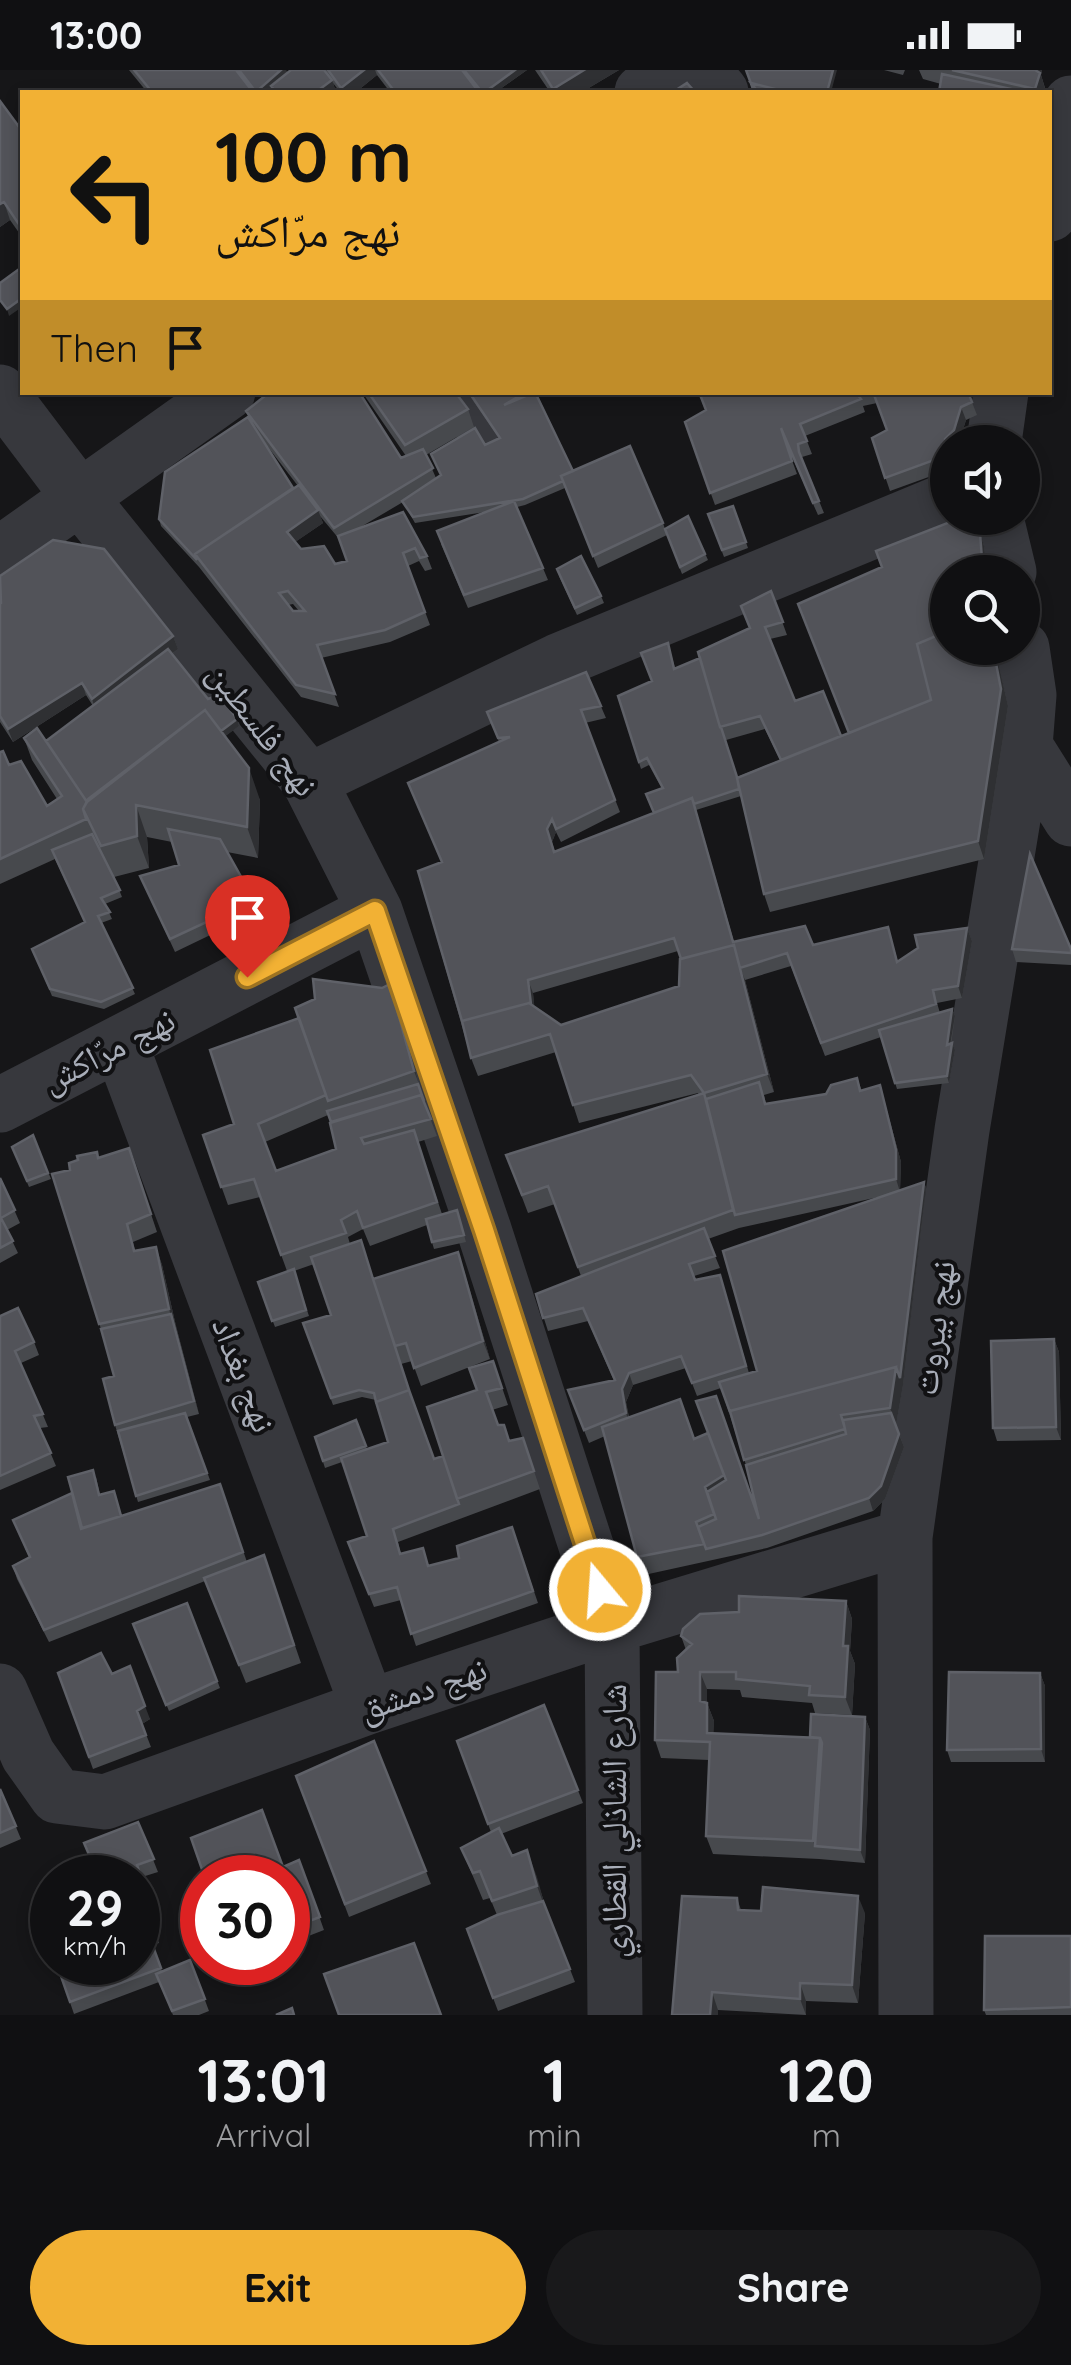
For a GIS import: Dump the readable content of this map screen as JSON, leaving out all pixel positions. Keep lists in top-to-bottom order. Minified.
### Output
{"streets":{"street":["نهج فلسطين","نهج مرّاكش","نهج بيروت","نهج بغداد","نهج دمشق","شارع الشاذلي القطاري"]},"crossings":[["نهج فلسطين","نهج مرّاكش"],["نهج فلسطين","نهج دمشق"],["نهج فلسطين","شارع الشاذلي القطاري"],["نهج مرّاكش","نهج بغداد"],["نهج بيروت","نهج دمشق"],["نهج بغداد","نهج دمشق"],["نهج دمشق","شارع الشاذلي القطاري"]],"page":{"status":"13:00","turn":["100 m","نهج مرّاكش"],"then":"Then","speed":"29 km/h","limit":"30","eta":["13:01","Arrival","1","min","120","m"],"buttons":["Exit","Share"]}}
